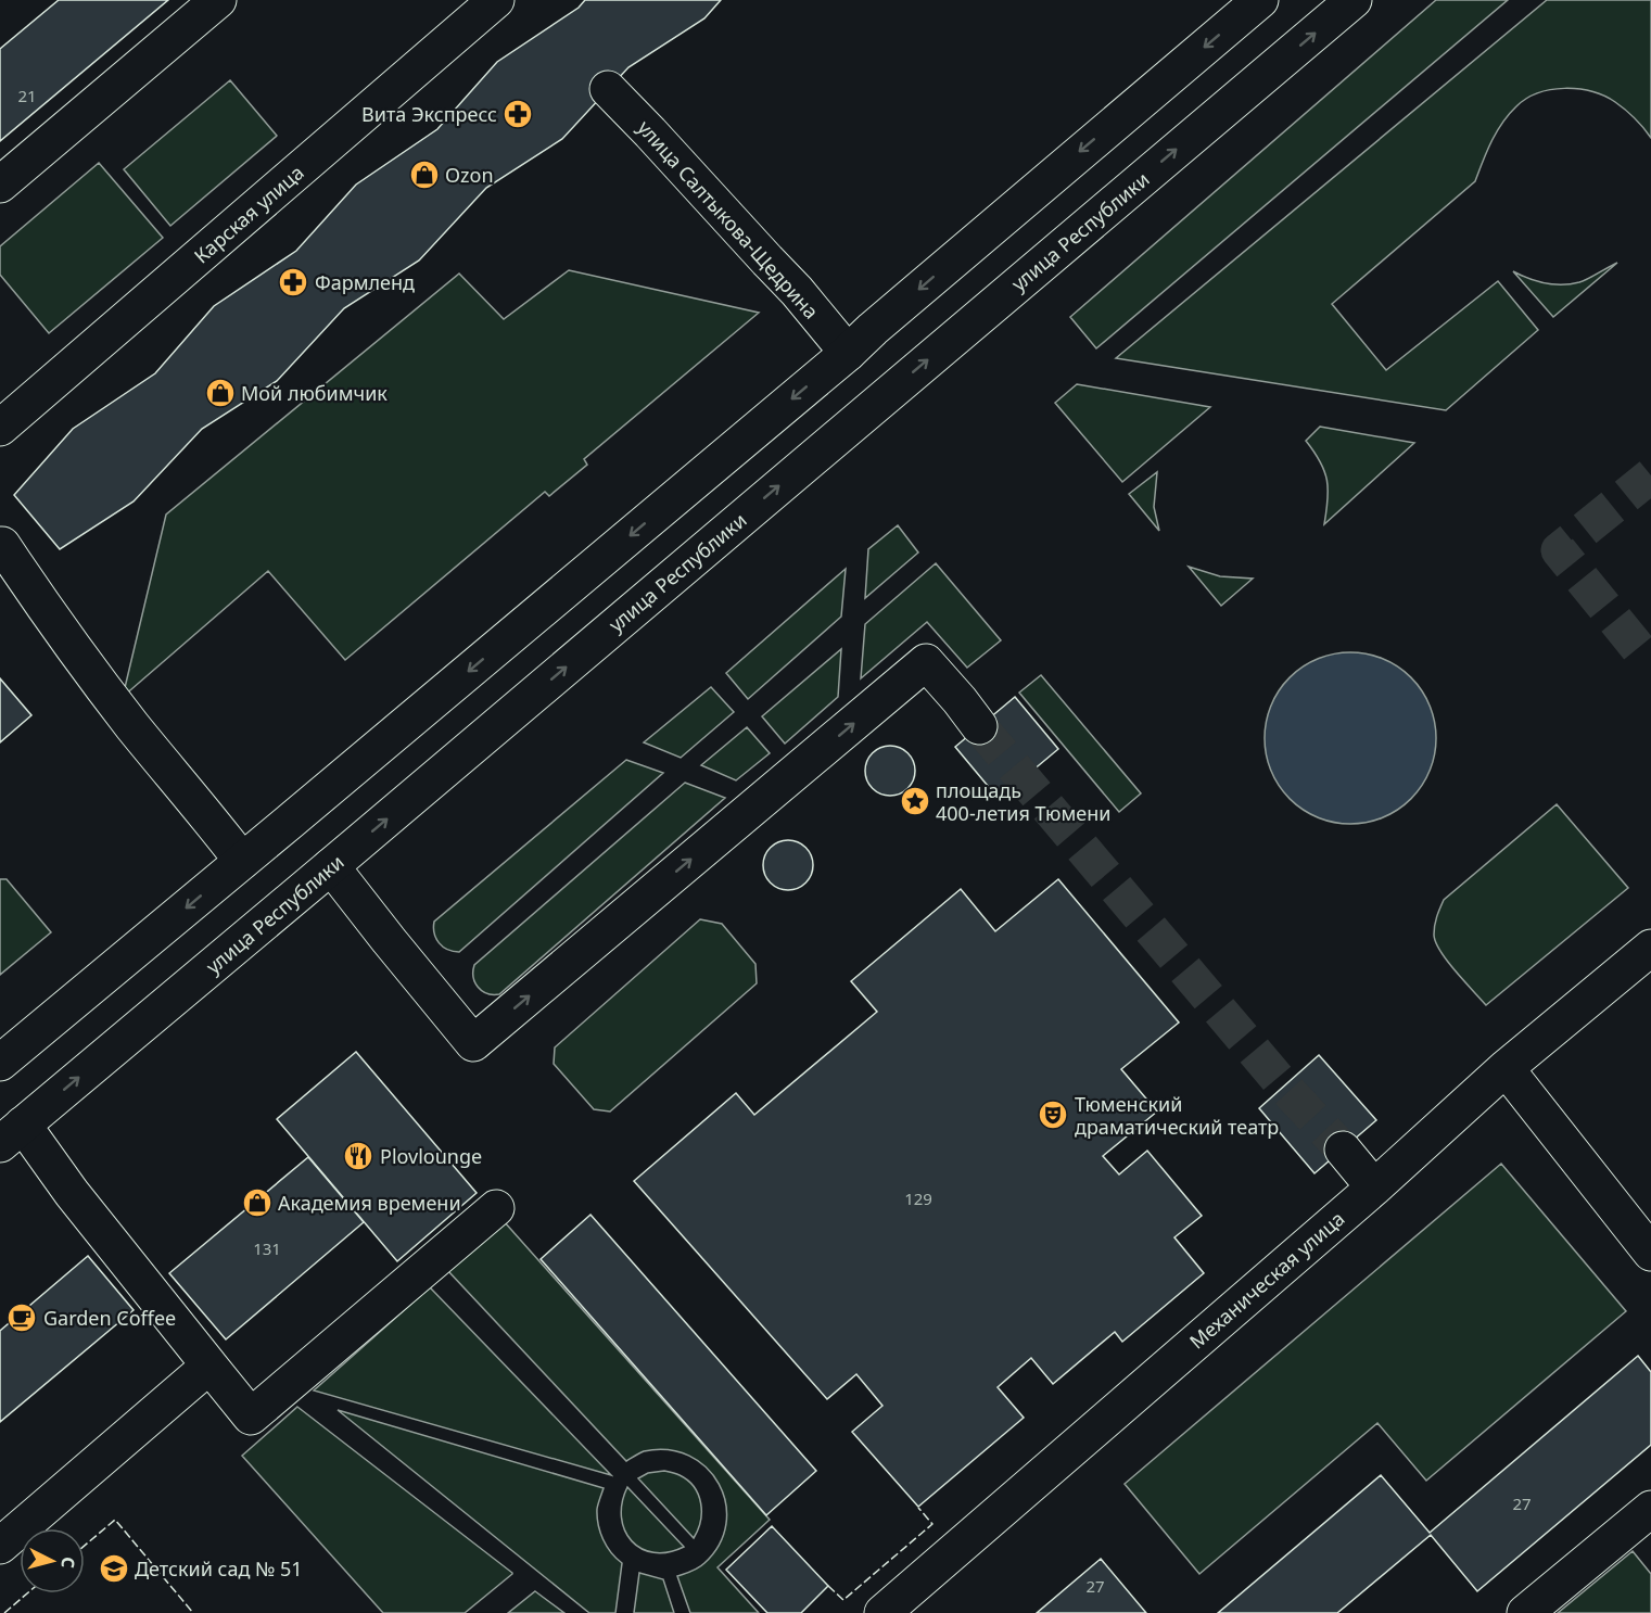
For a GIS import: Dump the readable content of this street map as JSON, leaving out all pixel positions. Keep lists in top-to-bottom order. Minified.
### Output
{"streets":{"main road":["Карская улица","улица Салтыкова-Щедрина","улица Республики","Механическая улица"]},"places":{"pharmacy":["Вита Экспресс","Фармленд"],"shop":["Ozon","Мой любимчик","Академия времени"],"place":["площадь 400-летия Тюмени"],"theatre":["Тюменский драматический театр"],"restaurant":["Plovlounge"],"cafe":["Garden Coffee"],"school or university":["Детский сад № 51"]},"house_numbers":["21","129","131","27","27"],"north":"right"}
